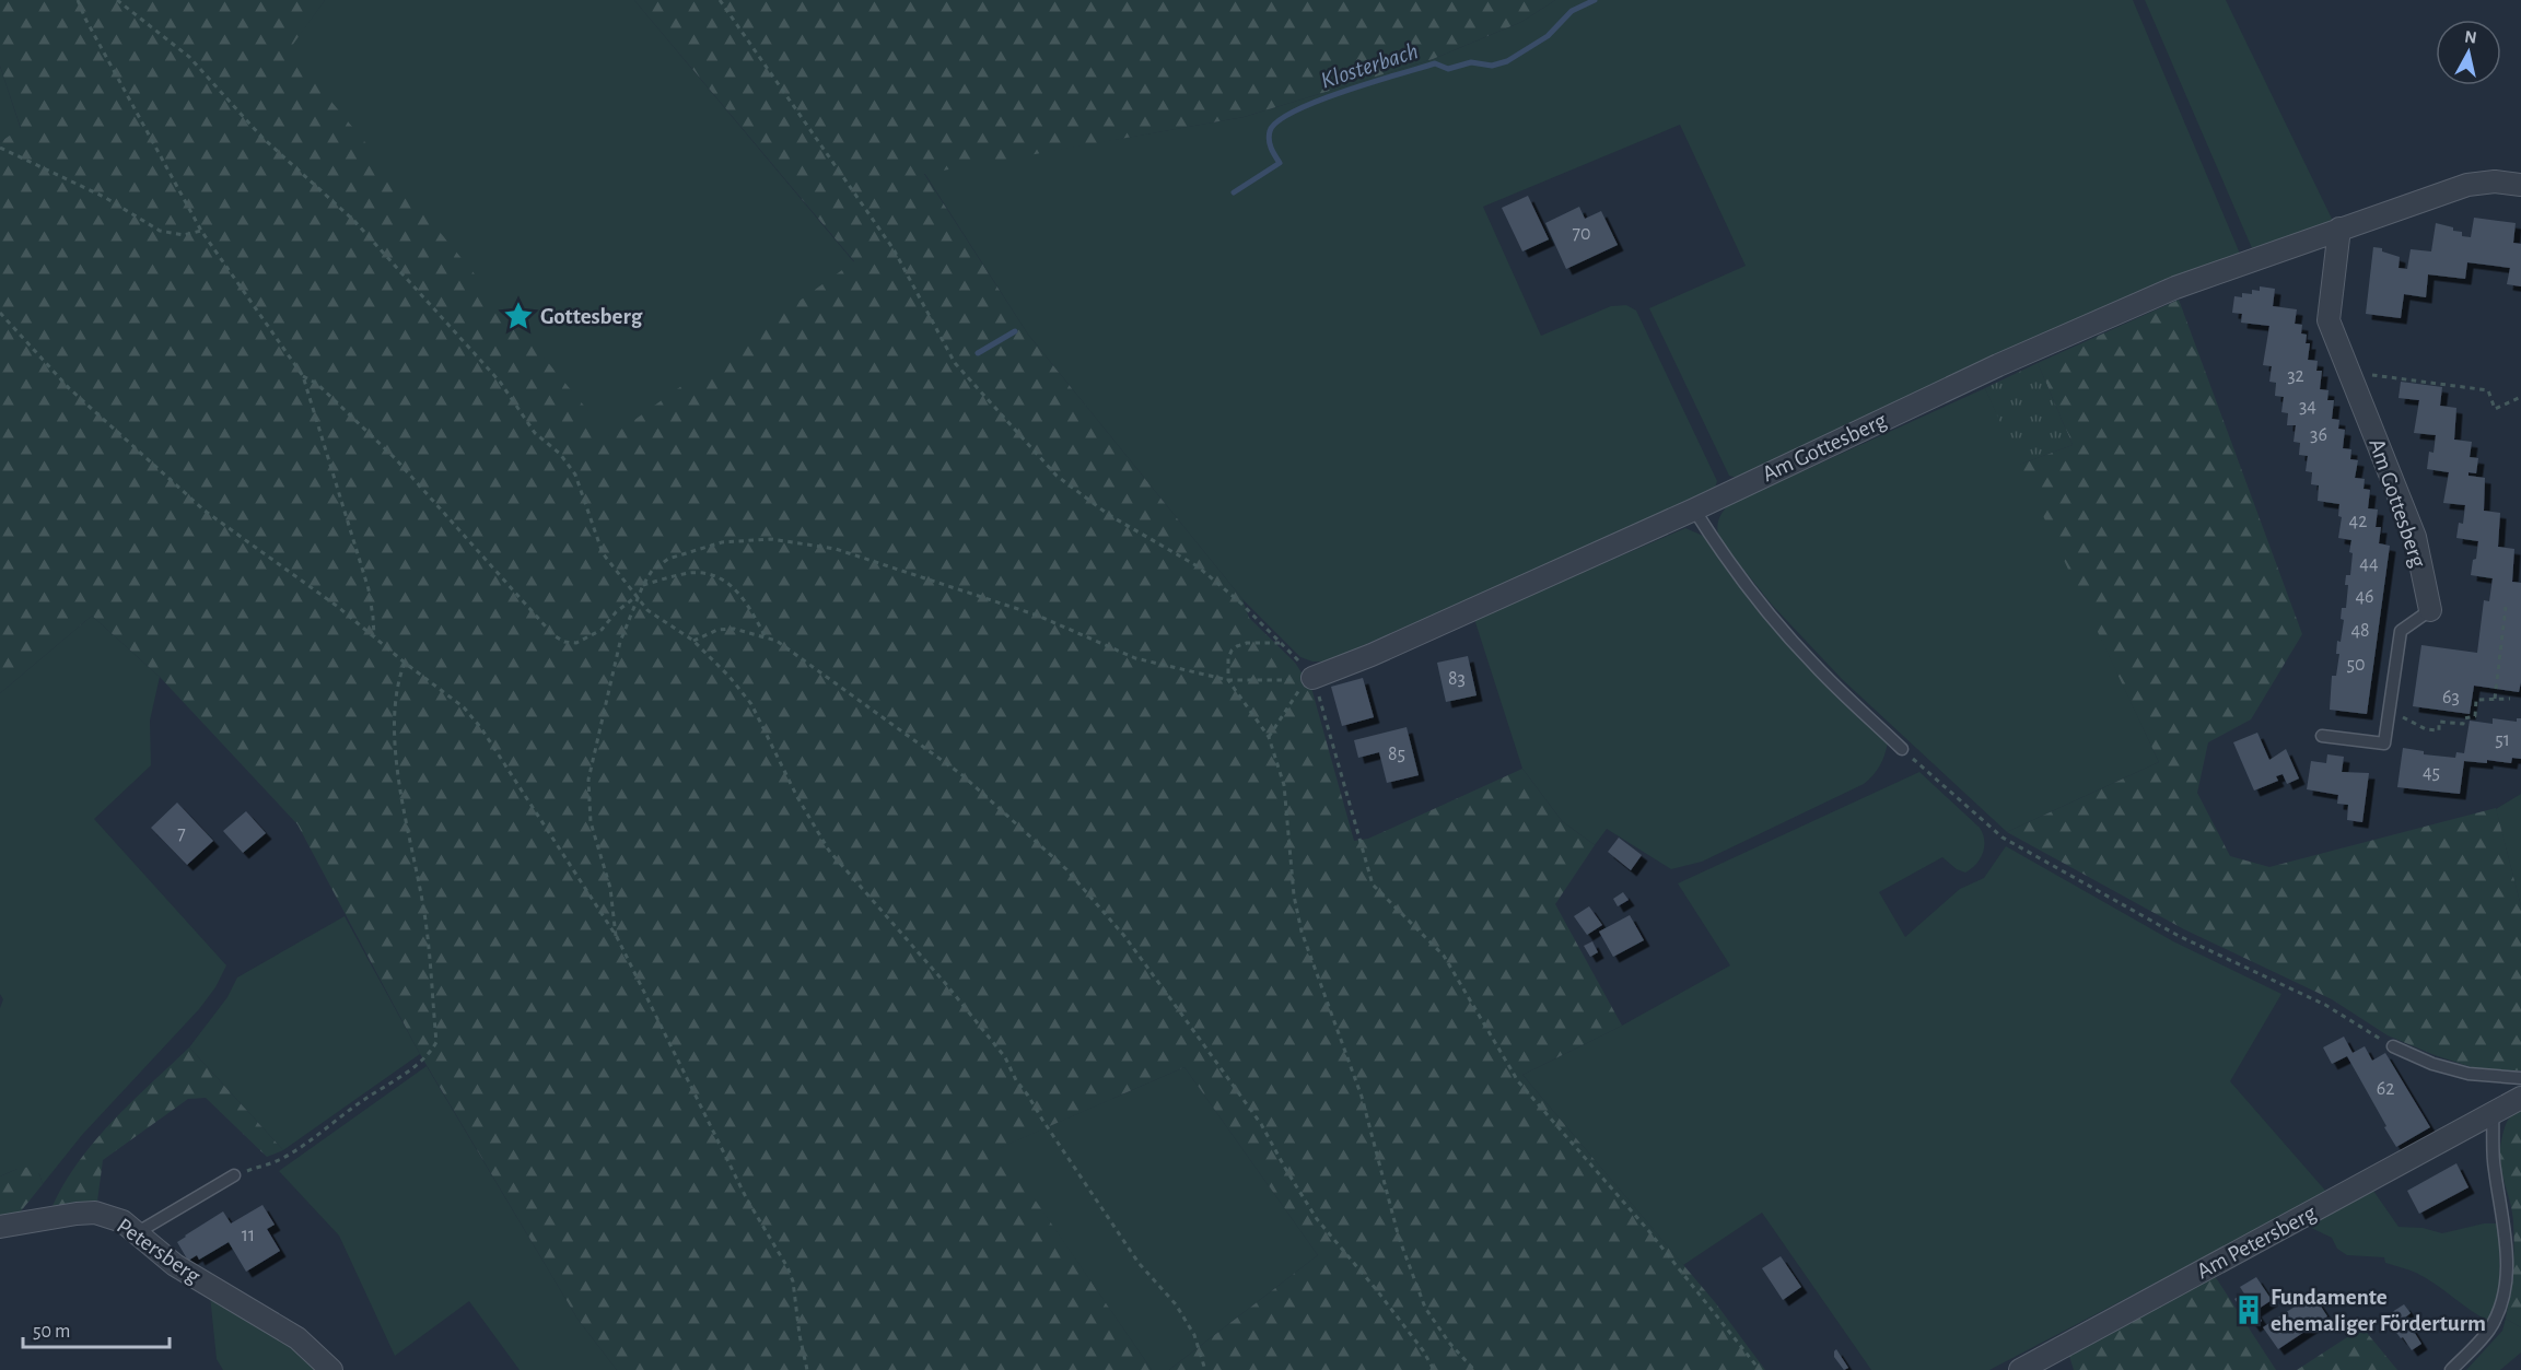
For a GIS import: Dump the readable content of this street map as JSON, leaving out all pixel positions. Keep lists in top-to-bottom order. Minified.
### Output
{"streets":{"street":["Am Gottesberg","Am Petersberg","Petersberg"]},"water":["Klosterbach"],"places":{"place":["Gottesberg"],"building":["Fundamente ehemaliger Förderturm"]},"house_numbers":["70","32","34","36","42","44","46","48","50","83","63","51","85","45","7","62","11"],"scale_bar":"50 m","north":"top"}
